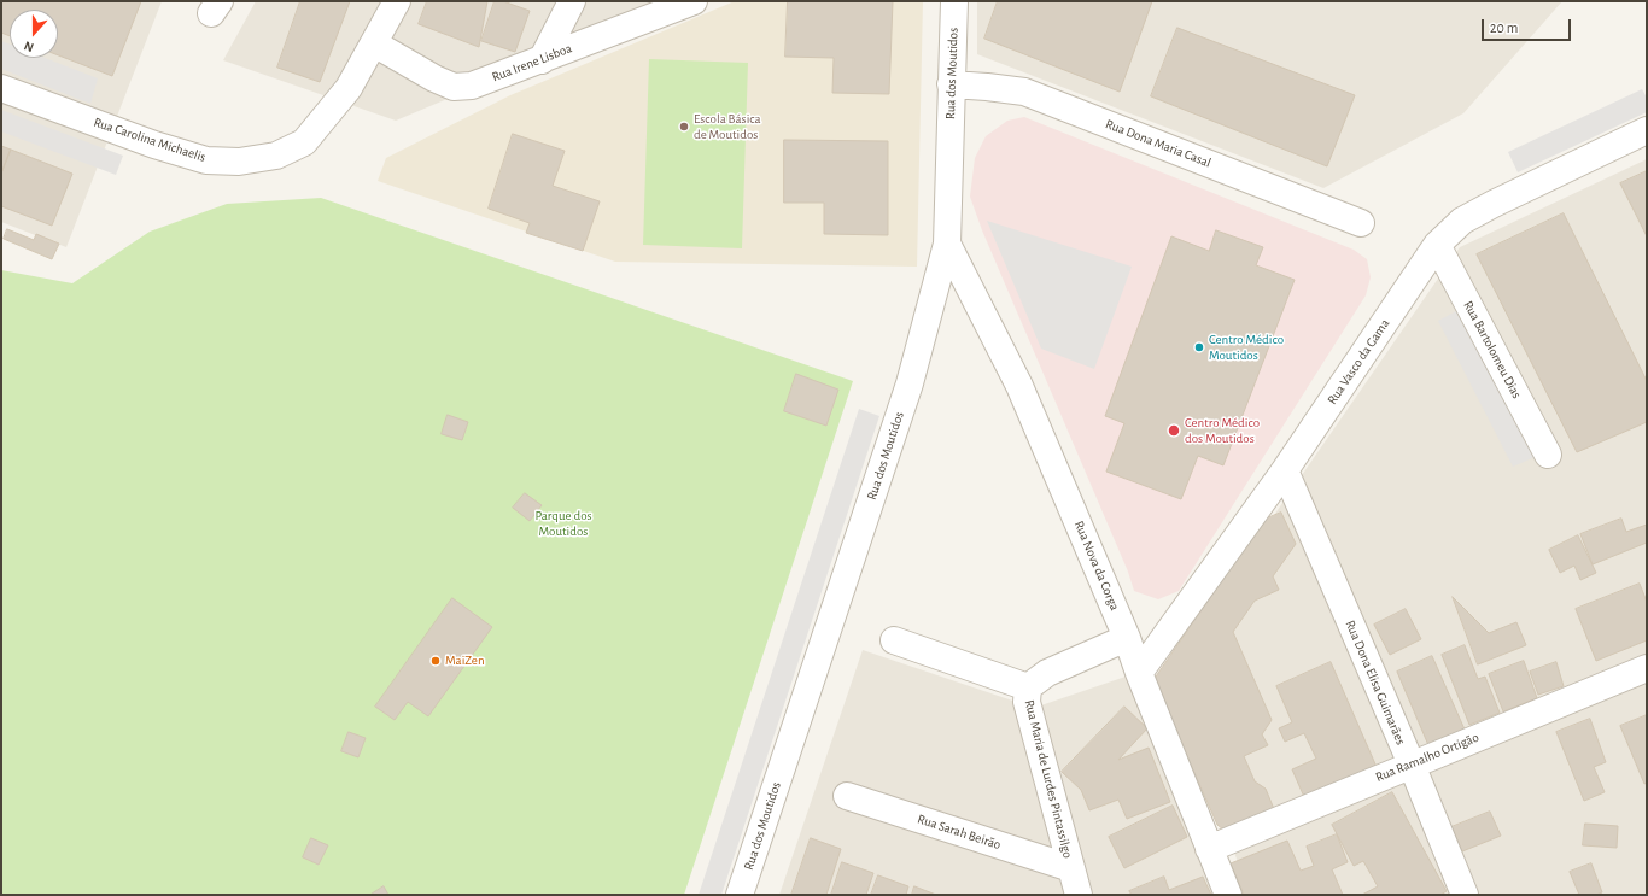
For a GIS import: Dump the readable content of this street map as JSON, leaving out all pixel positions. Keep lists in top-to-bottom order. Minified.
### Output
{"streets":{"street":["Rua Irene Lisboa","Rua dos Moutidos","Rua Carolina Michaelis","Rua Dona Maria Casal","Rua Bartolomeu Dias","Rua Vasco da Gama","Rua Nova da Corga","Rua Dona Elisa Guimarães","Rua Ramalho Ortigão","Rua Maria de Lurdes Pintassilgo","Rua Sarah Beirão"]},"crossings":[["Rua Irene Lisboa","Rua Carolina Michaelis"],["Rua dos Moutidos","Rua Dona Maria Casal"],["Rua dos Moutidos","Rua Nova da Corga"],["Rua Bartolomeu Dias","Rua Vasco da Gama"],["Rua Vasco da Gama","Rua Nova da Corga"],["Rua Vasco da Gama","Rua Dona Elisa Guimarães"],["Rua Nova da Corga","Rua Ramalho Ortigão"],["Rua Nova da Corga","Rua Maria de Lurdes Pintassilgo"],["Rua Dona Elisa Guimarães","Rua Ramalho Ortigão"],["Rua Maria de Lurdes Pintassilgo","Rua Sarah Beirão"]],"parks":["Parque dos Moutidos"],"places":["Escola Básica de Moutidos","Centro Médico Moutidos","Centro Médico dos Moutidos","MaiZen"],"scale_bar":"20 m","north":"bottom"}
